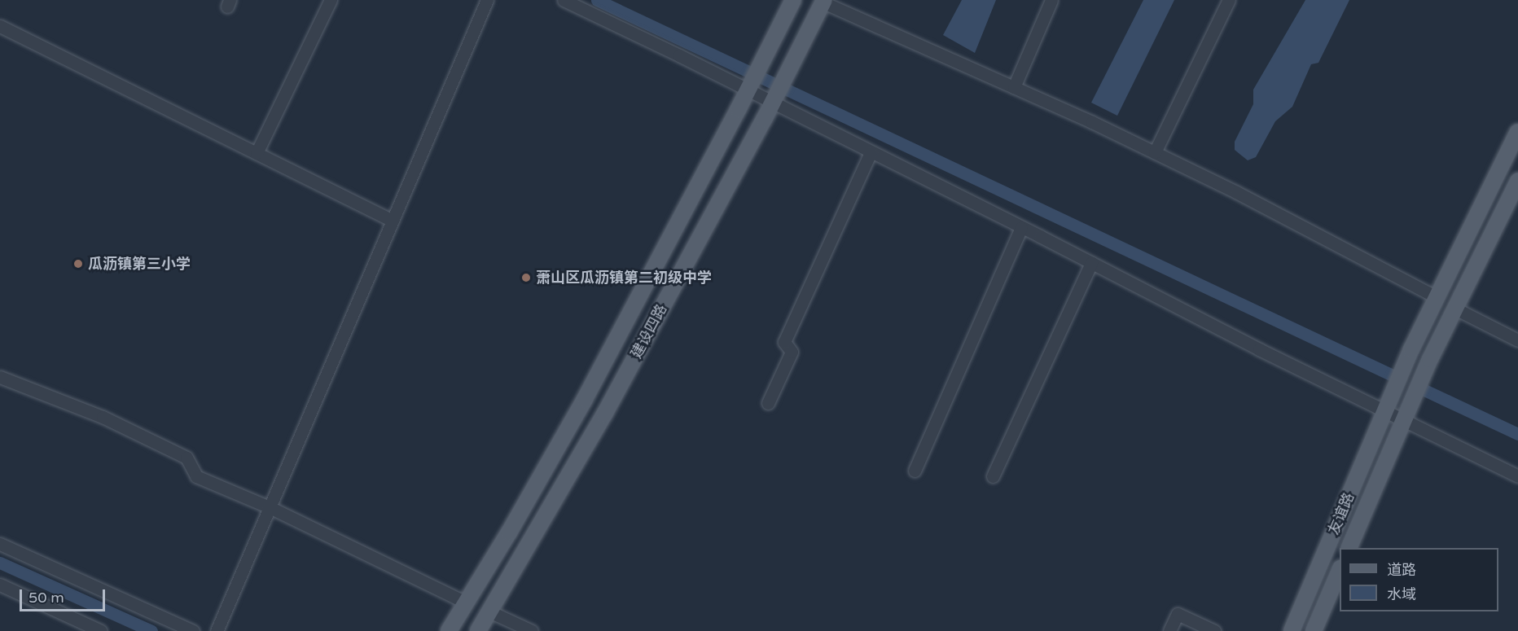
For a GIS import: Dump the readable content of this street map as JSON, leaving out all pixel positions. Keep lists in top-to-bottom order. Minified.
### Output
{"streets":{"main road":["建设四路","友谊路"]},"places":["瓜沥镇第三小学","萧山区瓜沥镇第二初级中学"],"legend":["道路","水域"],"scale_bar":"50 m"}
